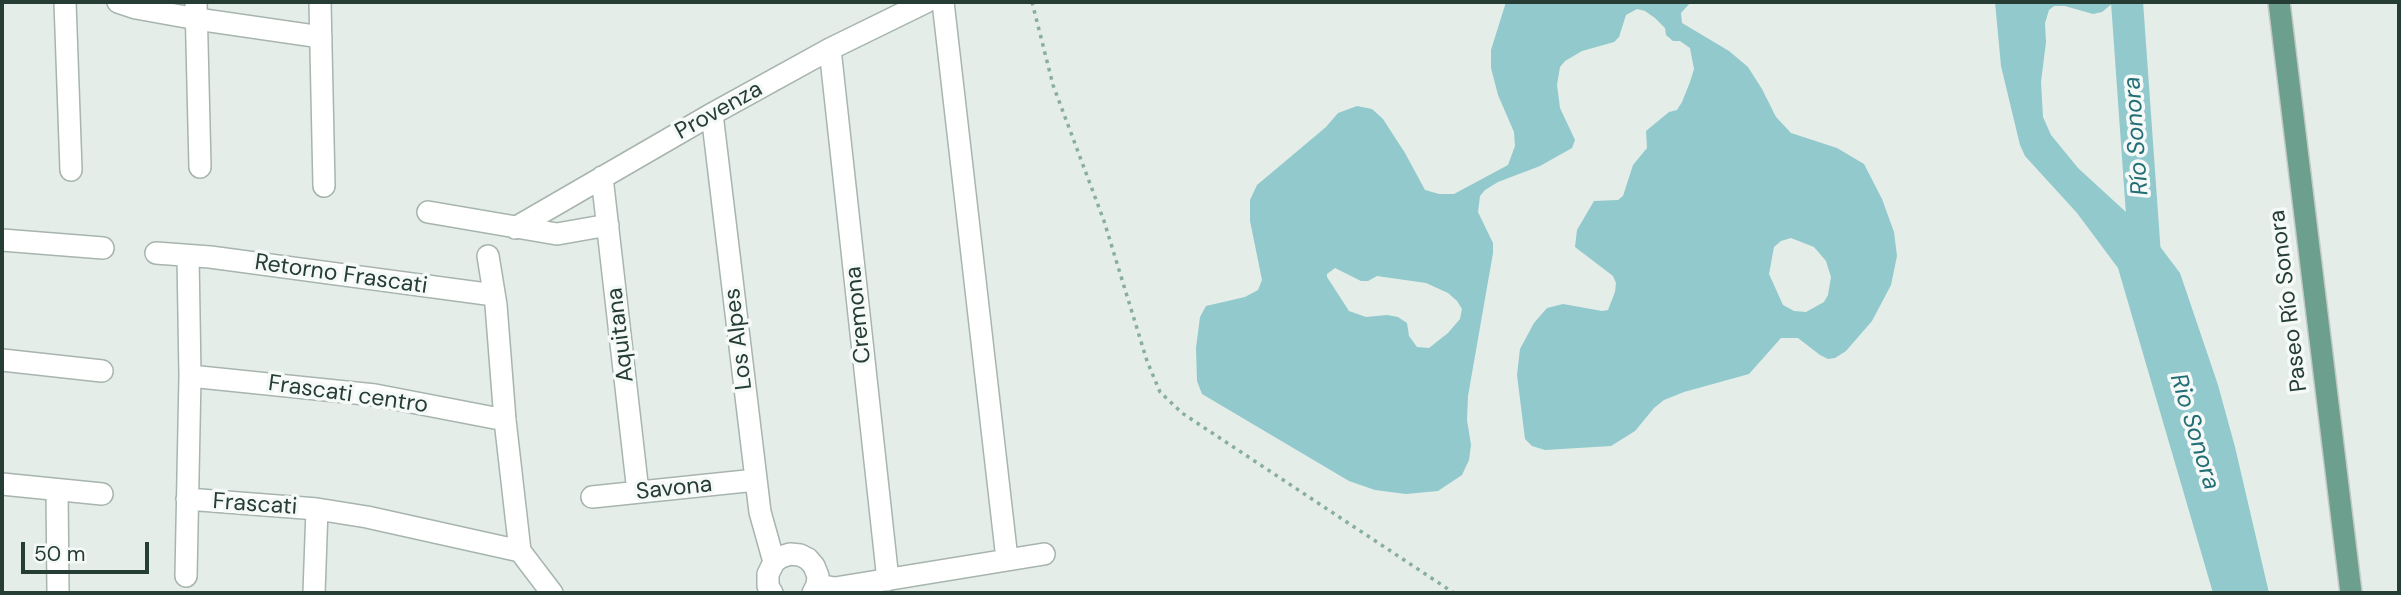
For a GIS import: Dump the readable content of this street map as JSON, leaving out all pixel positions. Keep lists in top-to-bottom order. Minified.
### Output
{"streets":{"main road":["Paseo Río Sonora"],"street":["Provenza","Retorno Frascati","Cremona","Aquitana","Los Alpes","Frascati centro","Savona","Frascati"]},"crossings":[["Provenza","Cremona"],["Provenza","Aquitana"],["Provenza","Los Alpes"],["Retorno Frascati","Frascati"],["Aquitana","Savona"],["Los Alpes","Savona"],["Frascati centro","Frascati"]],"water":["Río Sonora","Rio Sonora"],"scale_bar":"50 m"}
